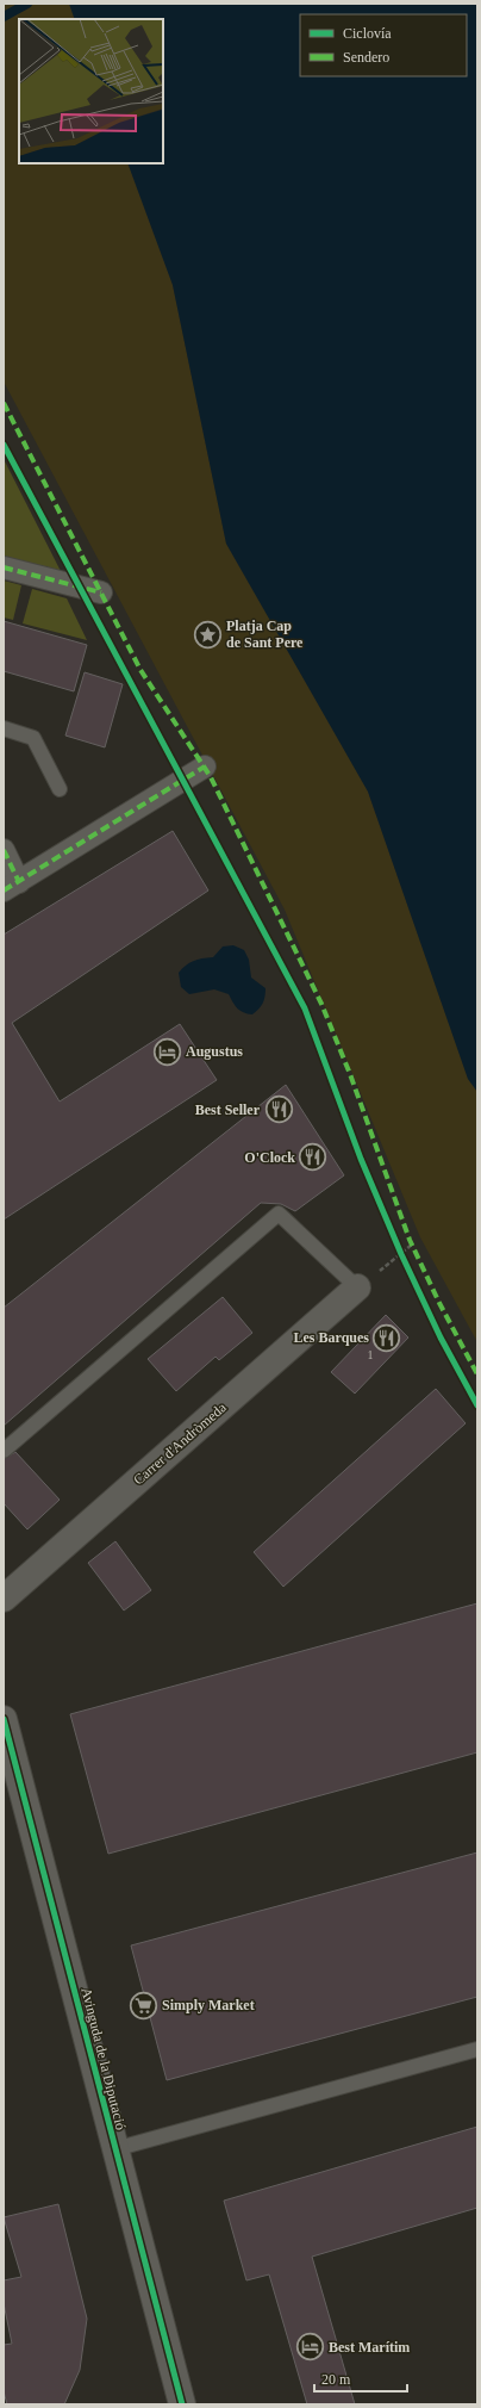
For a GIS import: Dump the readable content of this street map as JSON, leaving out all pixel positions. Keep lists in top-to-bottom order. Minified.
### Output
{"streets":{"street":["Carrer d'Andròmeda","Avinguda de la Diputació"]},"places":{"place":["Platja Cap de Sant Pere"],"hotel":["Augustus","Best Marítim"],"restaurant":["Best Seller","O'Clock","Les Barques"],"supermarket":["Simply Market"]},"house_numbers":["1"],"legend":["Ciclovía","Sendero"],"scale_bar":"20 m"}
